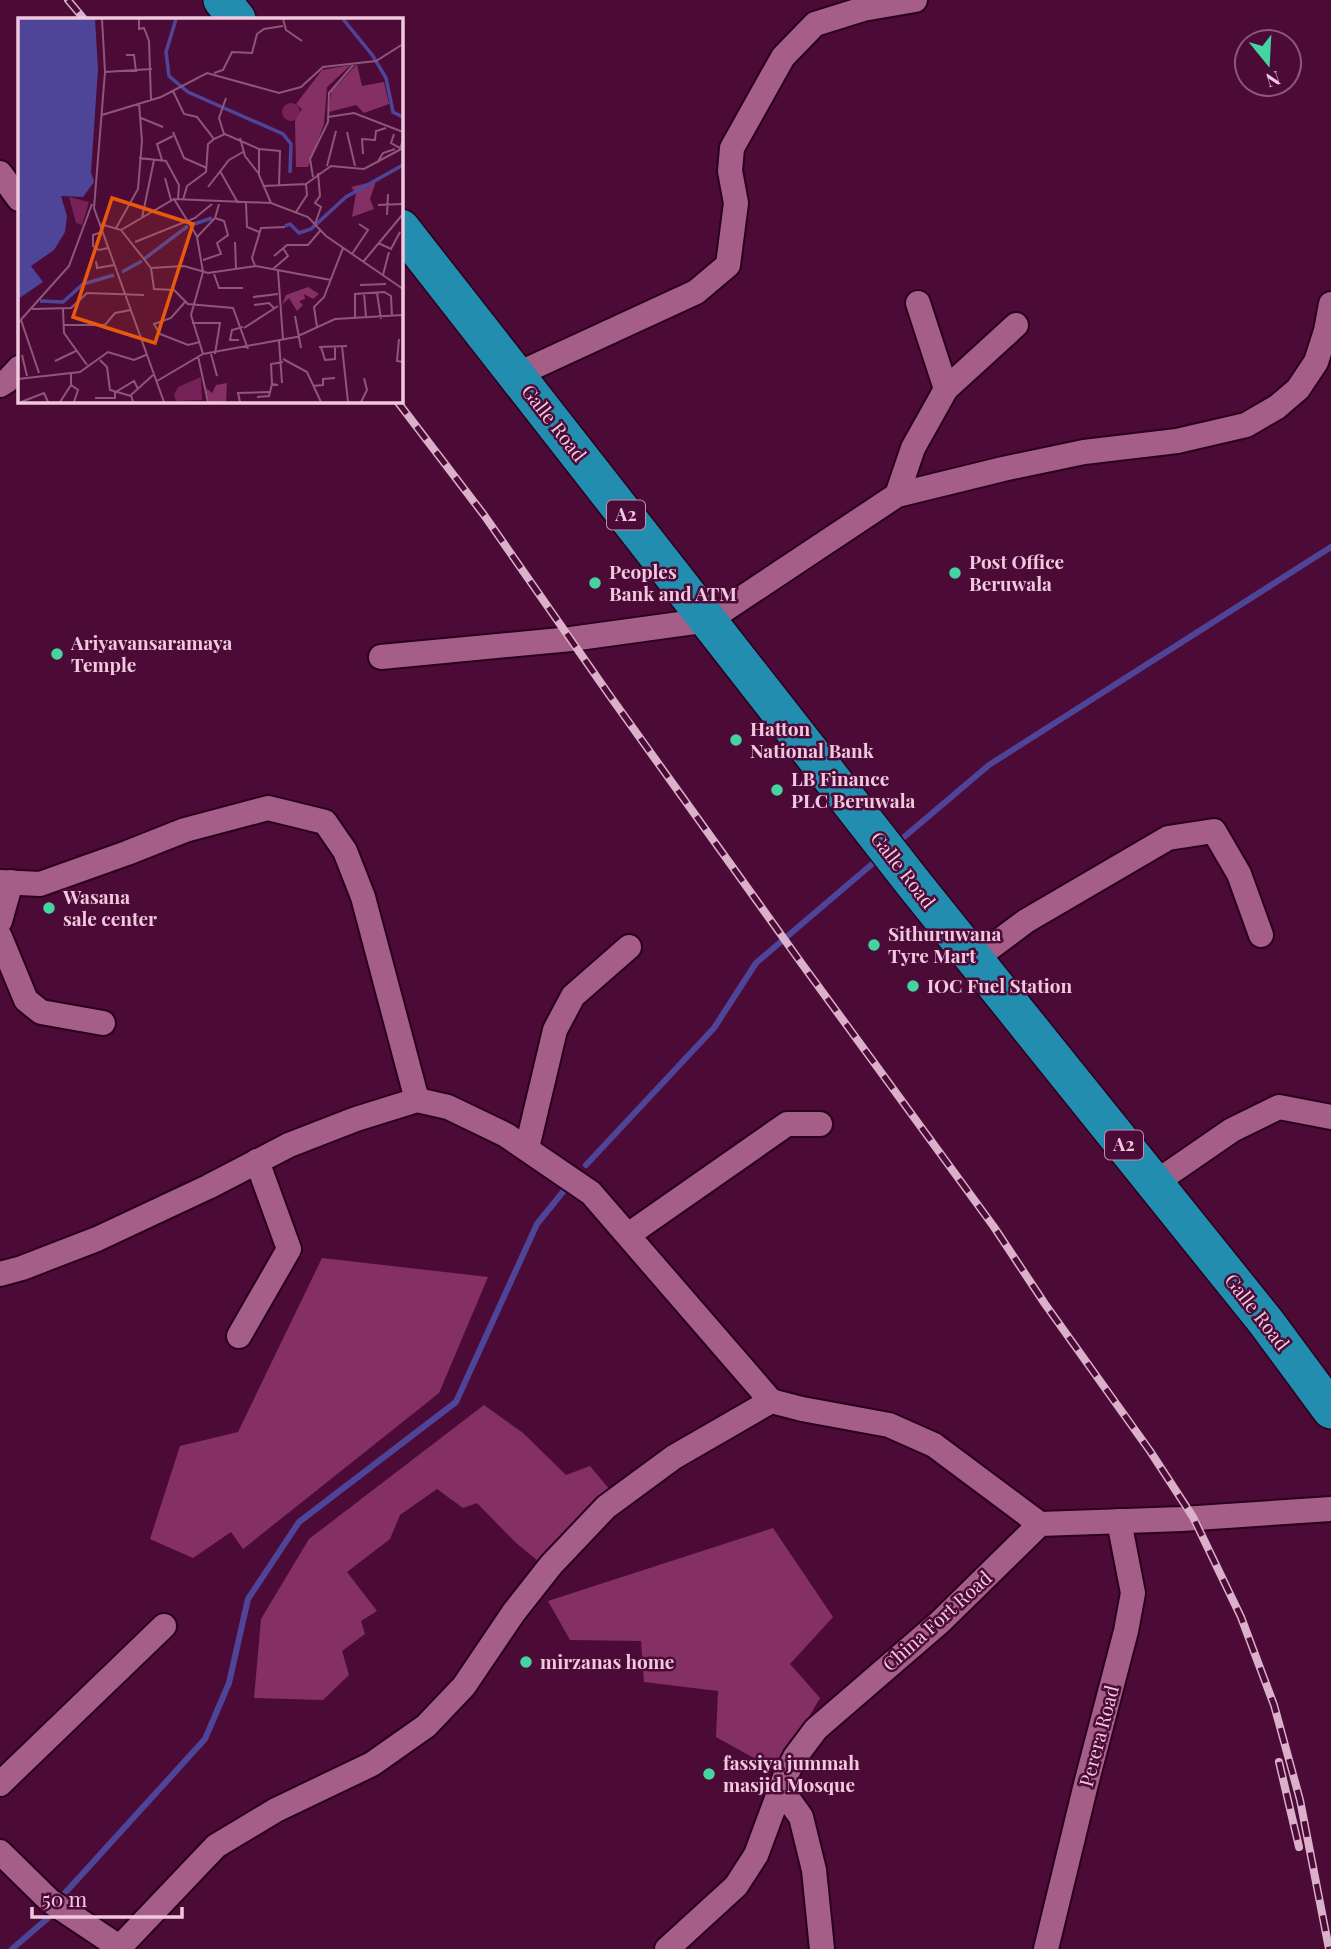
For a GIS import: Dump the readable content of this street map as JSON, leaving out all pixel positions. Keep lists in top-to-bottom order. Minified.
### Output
{"streets":{"highway":["Galle Road","A2"],"street":["China Fort Road","Perera Road"]},"places":["Post Office Beruwala","Peoples Bank and ATM","Ariyavansaramaya Temple","Hatton National Bank","LB Finance PLC Beruwala","Wasana sale center","Sithuruwana Tyre Mart","IOC Fuel Station","mirzanas home","fassiya jummah masjid Mosque"],"scale_bar":"50 m","north":"bottom"}
